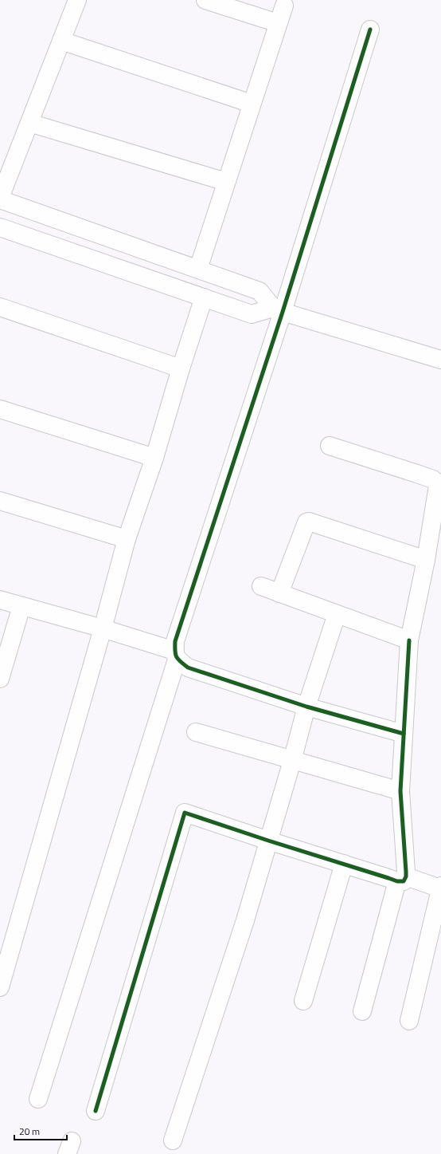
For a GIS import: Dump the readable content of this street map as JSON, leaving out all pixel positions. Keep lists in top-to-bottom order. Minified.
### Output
{"scale_bar":"20 m"}
